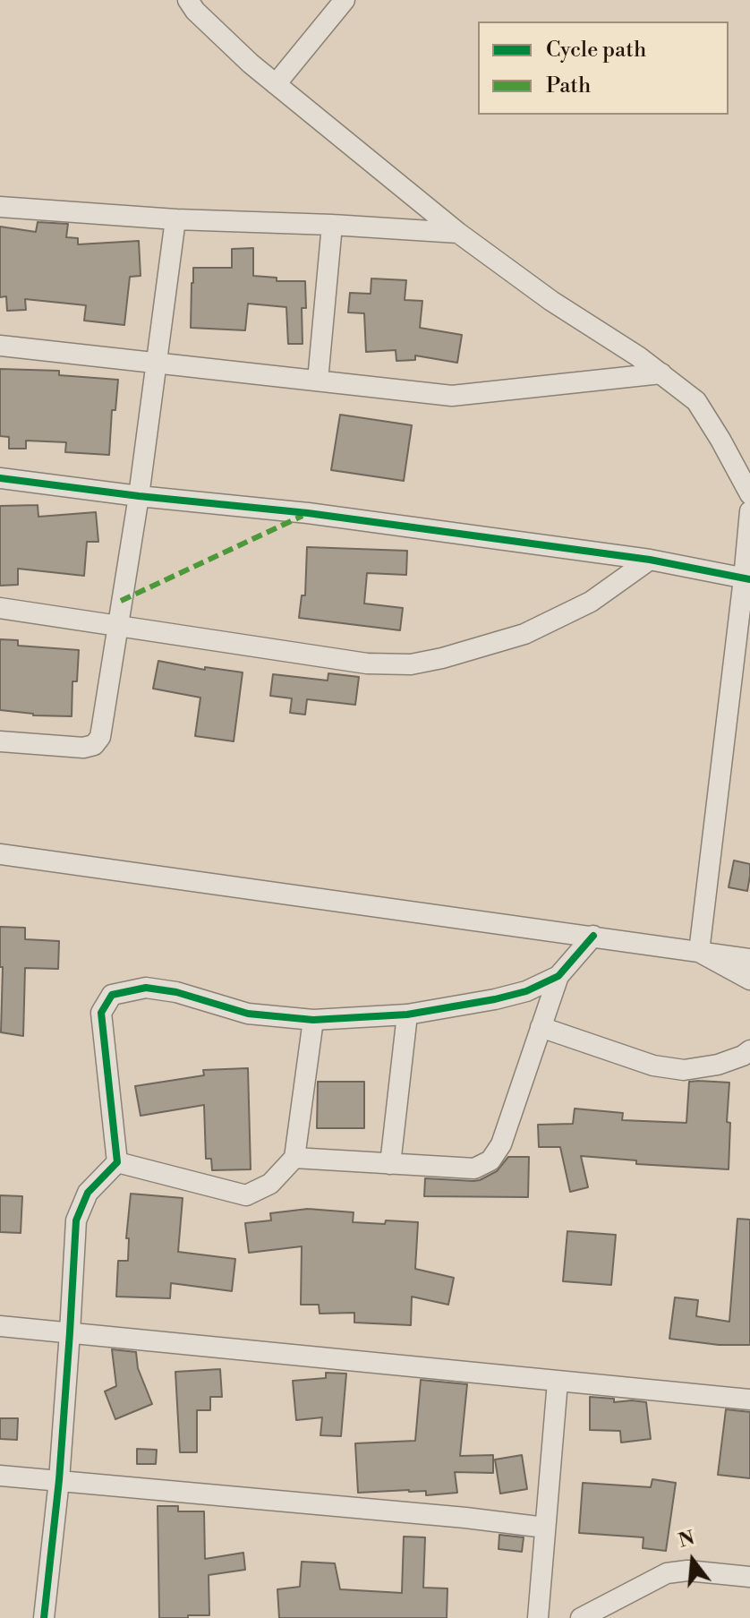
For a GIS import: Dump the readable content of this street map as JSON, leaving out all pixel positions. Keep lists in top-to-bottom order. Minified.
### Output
{"legend":["Cycle path","Path"],"north":"top"}
